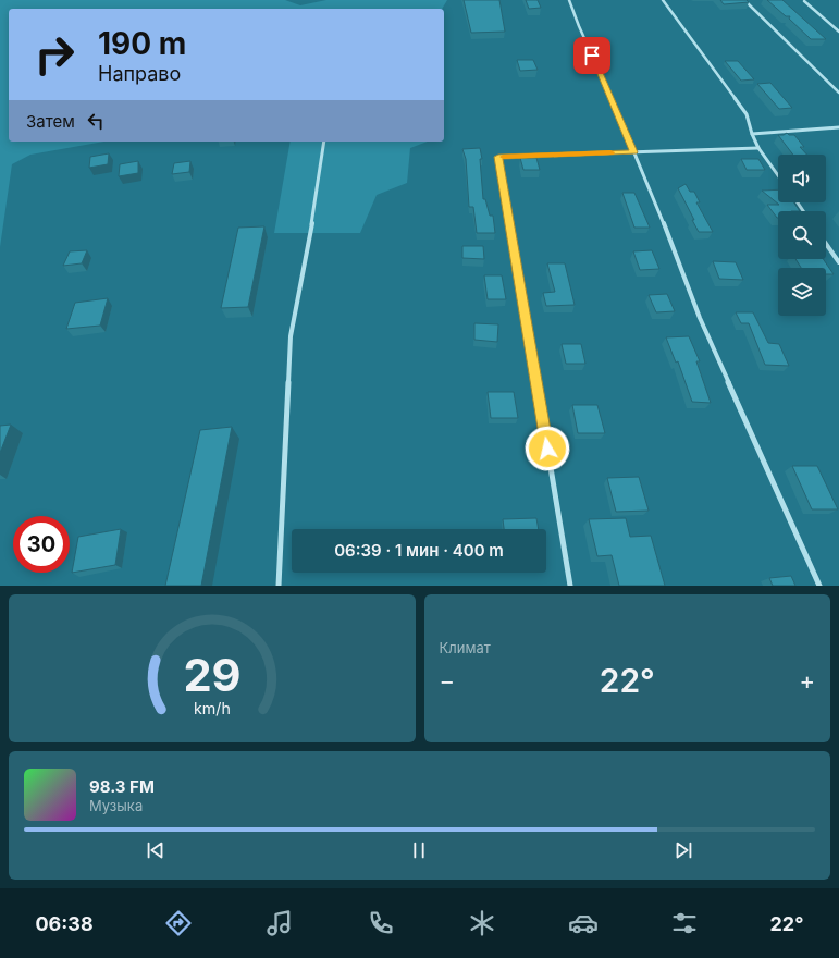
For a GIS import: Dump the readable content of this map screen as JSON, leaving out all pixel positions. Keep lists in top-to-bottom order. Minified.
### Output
{"page":{"turn":["190 m","Направо"],"then":"Затем","limit":"30","trip":"06:39 · 1 мин · 400 m","tile":"Климат","heat":["−","22°","+"],"song":["98.3 FM","Музыка"],"tabs":["06:38","22°"],"gauge":["29","km/h"]}}
